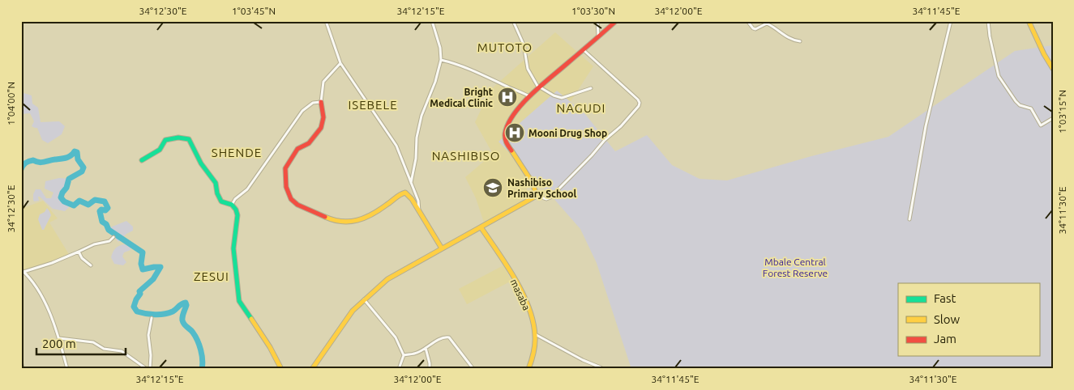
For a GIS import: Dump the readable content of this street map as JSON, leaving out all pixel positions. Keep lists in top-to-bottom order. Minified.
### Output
{"streets":{"street":["masaba"]},"districts":["MUTOTO","ISEBELE","NAGUDI","SHENDE","NASHIBISO","ZESUI"],"parks":["Mbale Central Forest Reserve"],"places":{"hospital":["Bright Medical Clinic","Mooni Drug Shop"],"school or university":["Nashibiso Primary School"]},"legend":["Fast","Slow","Jam"],"scale_bar":"200 m","coordinates":["34°12'30\"E","1°03'45\"N","34°12'15\"E","1°03'30\"N","34°12'00\"E","34°11'45\"E","1°04'00\"N","1°03'15\"N","34°11'30\"E"]}
